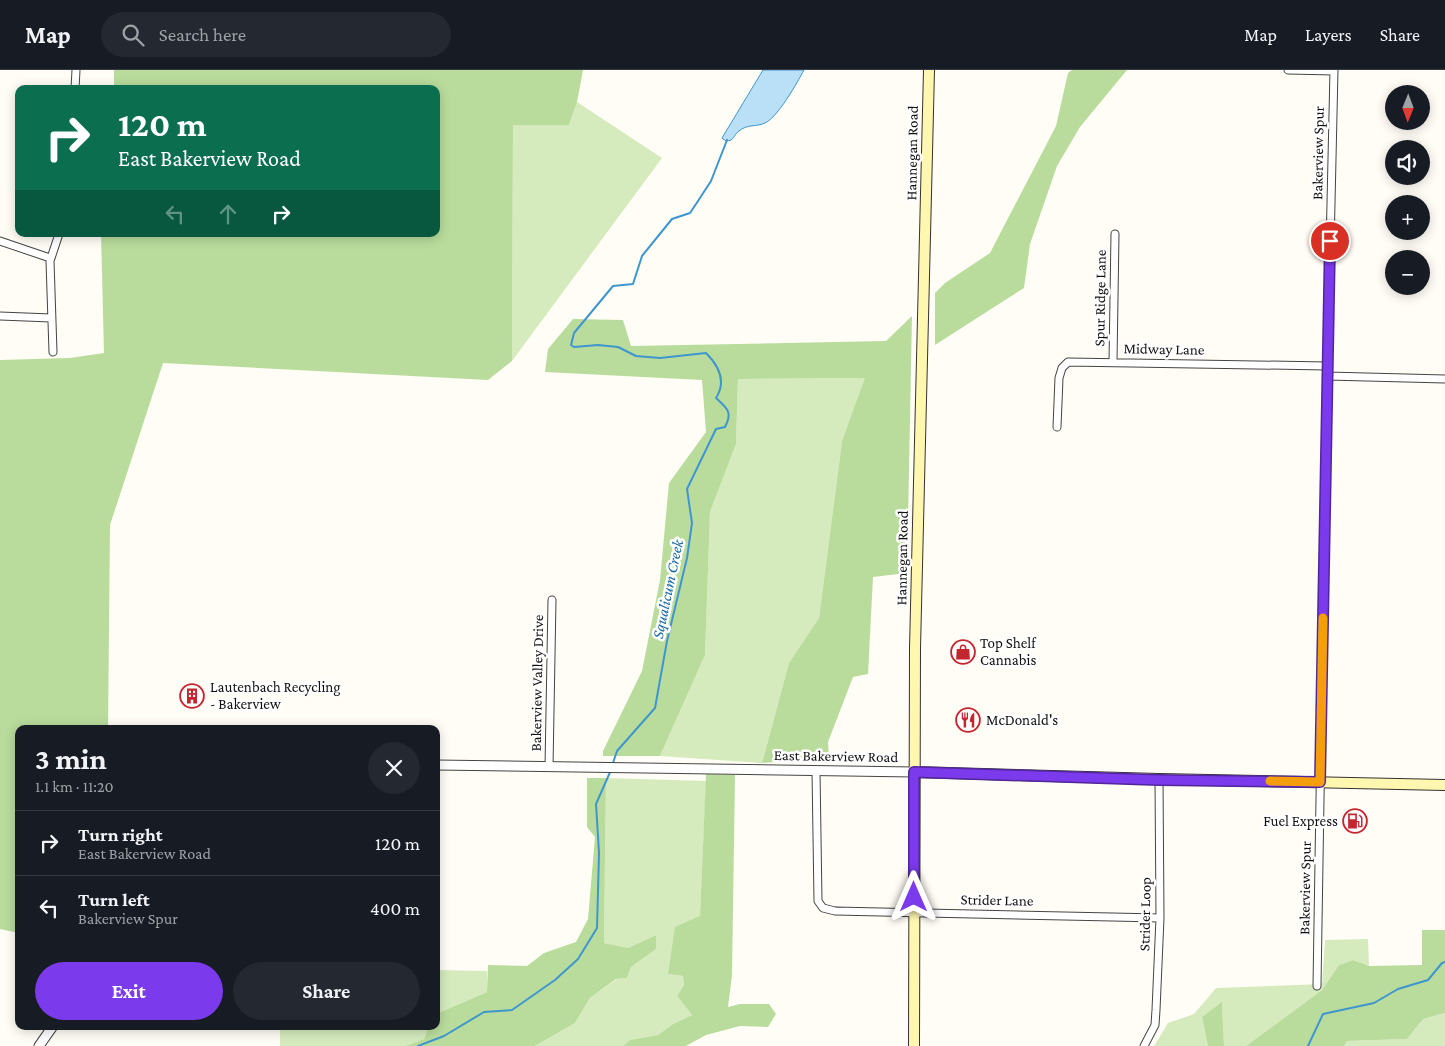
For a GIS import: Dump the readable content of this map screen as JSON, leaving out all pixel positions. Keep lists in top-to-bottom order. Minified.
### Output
{"streets":{"main road":["Hannegan Road","East Bakerview Road"],"street":["Bakerview Spur","Spur Ridge Lane","Midway Lane","Bakerview Valley Drive","Strider Lane","Strider Loop"]},"crossings":[["Hannegan Road","East Bakerview Road"],["Hannegan Road","Strider Lane"],["Bakerview Spur","Midway Lane"],["Bakerview Spur","East Bakerview Road"],["Spur Ridge Lane","Midway Lane"],["Bakerview Valley Drive","East Bakerview Road"],["East Bakerview Road","Strider Lane"],["East Bakerview Road","Strider Loop"],["Strider Lane","Strider Loop"]],"water":["Squalicum Creek"],"places":{"shop":["Top Shelf Cannabis"],"building":["Lautenbach Recycling - Bakerview"],"restaurant":["McDonald's"],"fuel station":["Fuel Express"]},"north":"bottom","page":{"header":"Map","search":"Search here","nav":["Map","Layers","Share"],"map_buttons":["+","−"],"turn":["120 m","East Bakerview Road"],"heading":["3 min","1.1 km · 11:20"],"list":[{"name":"Turn right","note":"East Bakerview Road","value":"120 m"},{"name":"Turn left","note":"Bakerview Spur","value":"400 m"}],"buttons":["Exit","Share"]}}
